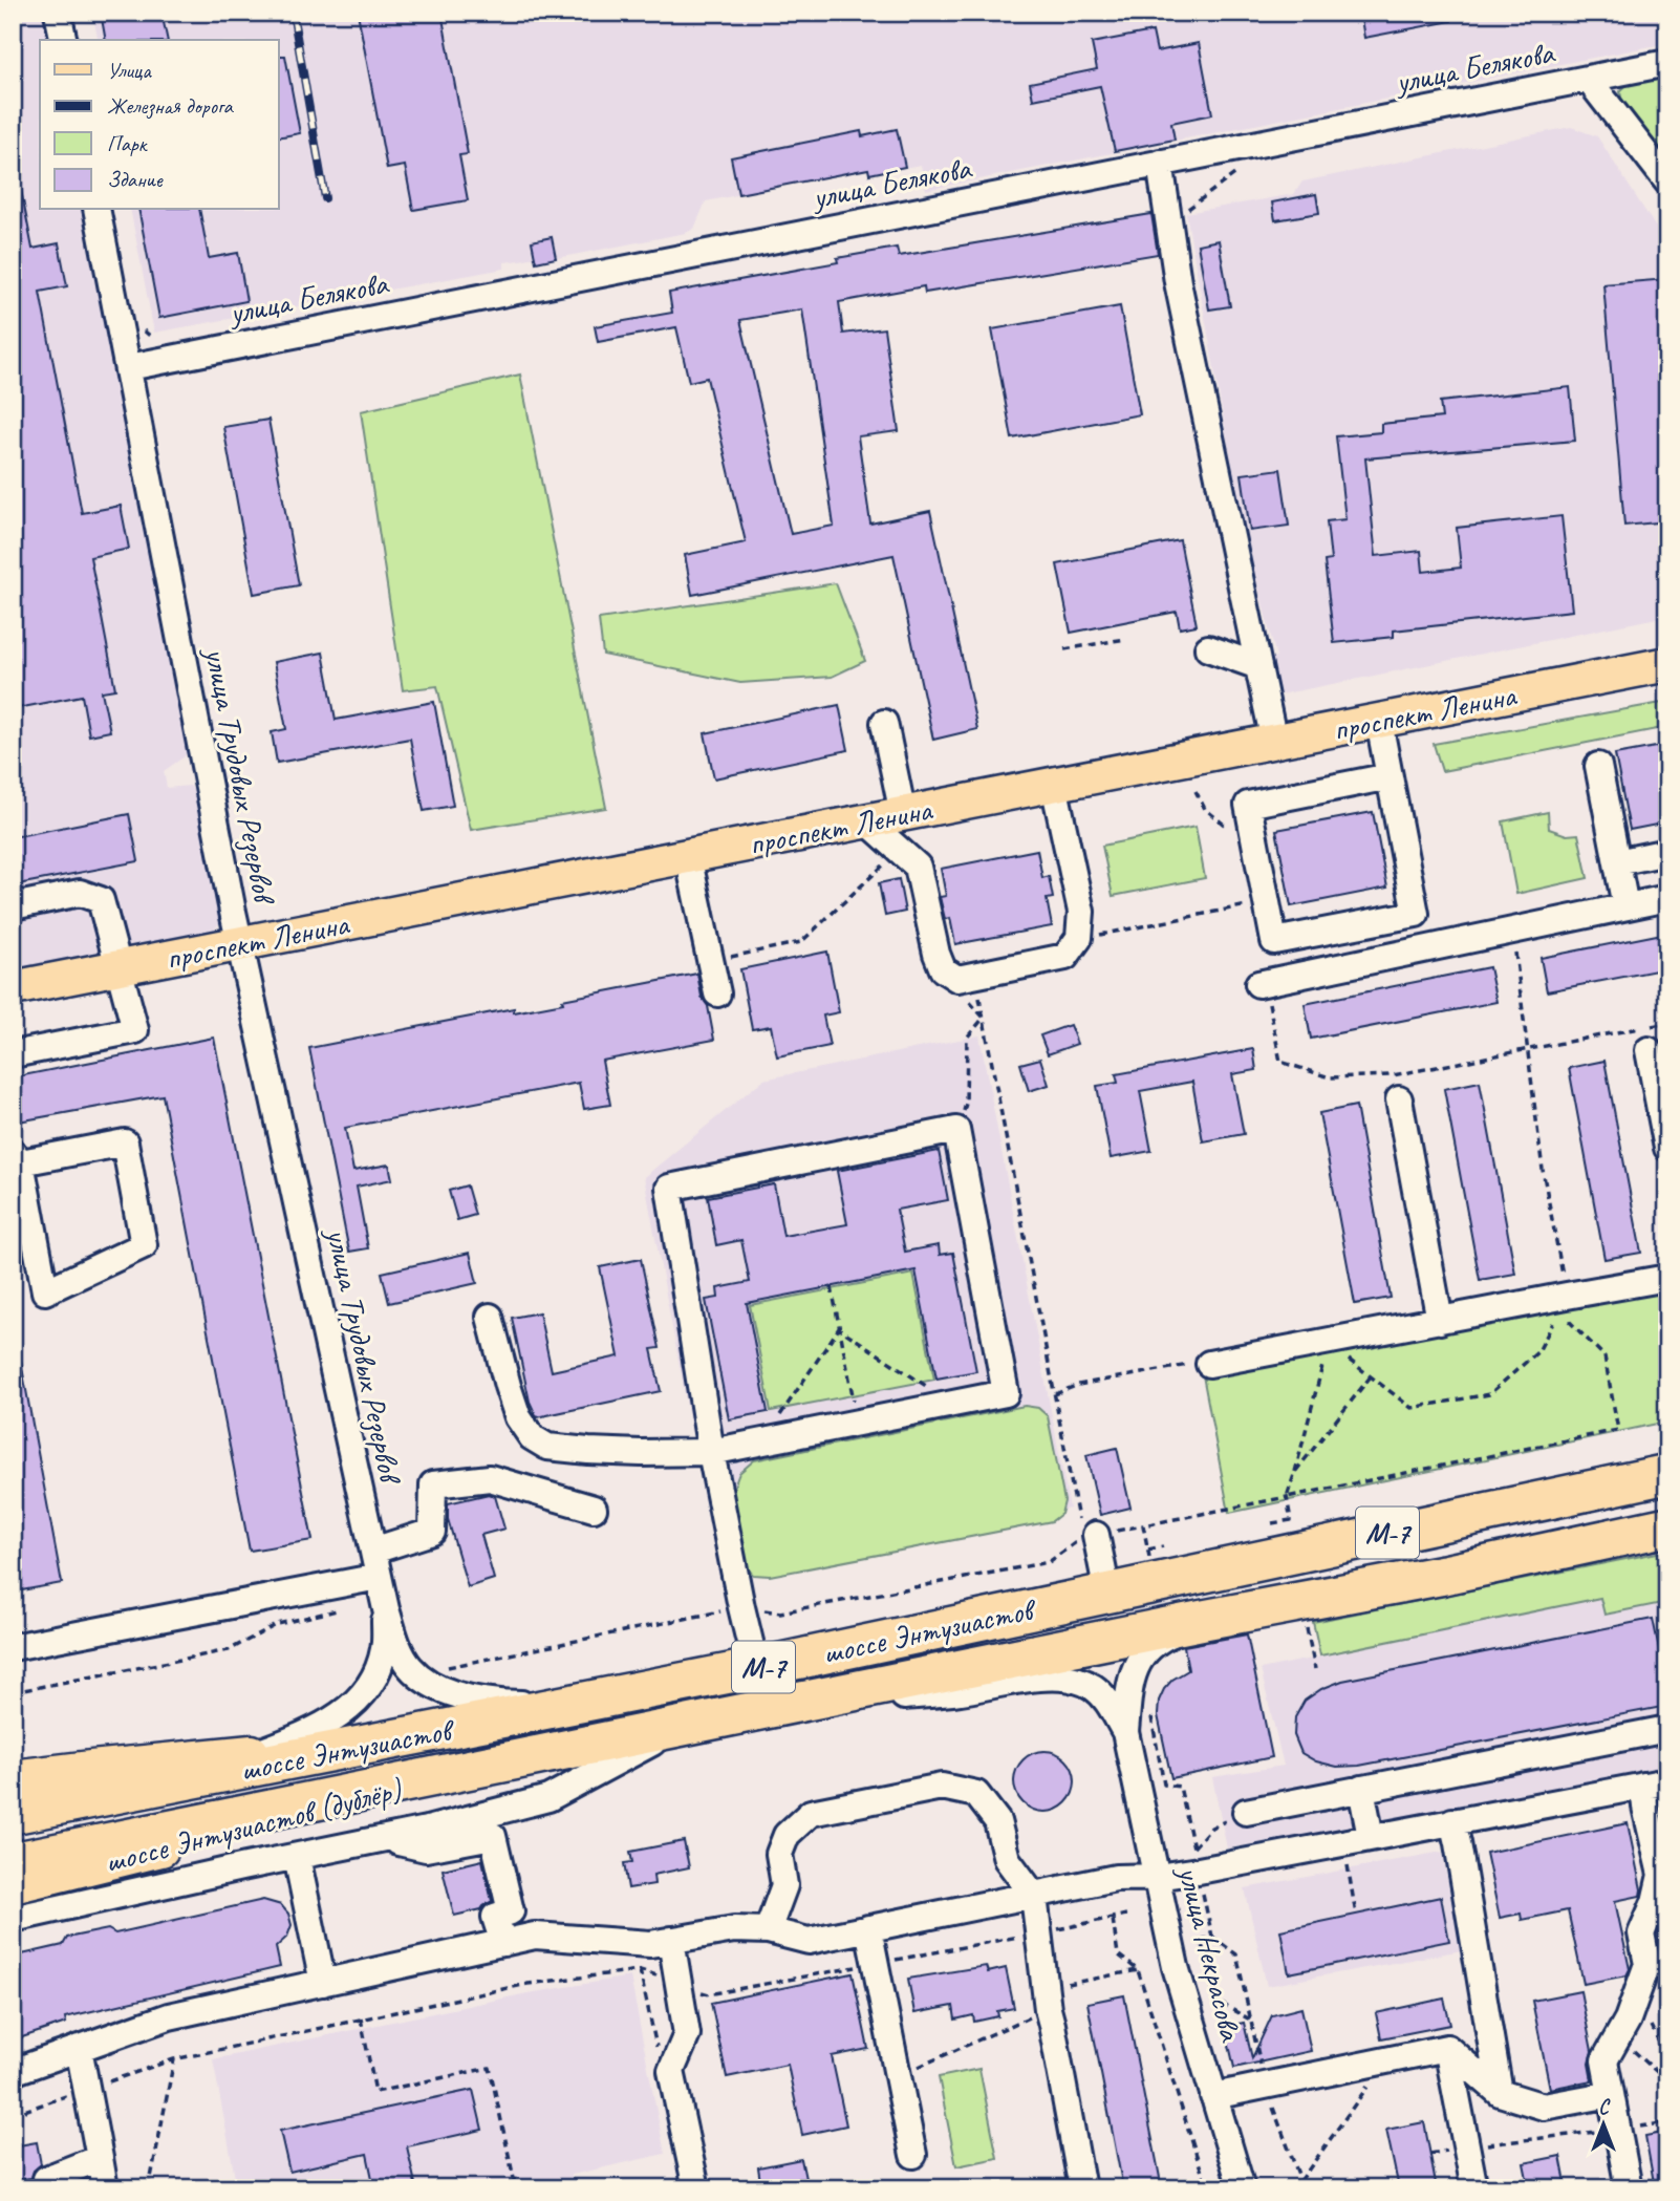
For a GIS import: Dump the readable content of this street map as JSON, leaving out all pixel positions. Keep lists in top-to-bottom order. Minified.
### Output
{"streets":{"highway":["М-7","шоссе Энтузиастов"],"main road":["проспект Ленина","шоссе Энтузиастов (дублёр)"],"street":["улица Белякова","улица Трудовых Резервов","улица Некрасова"]},"crossings":[["улица Белякова","улица Трудовых Резервов"],["проспект Ленина","улица Трудовых Резервов"],["улица Трудовых Резервов","шоссе Энтузиастов"],["улица Трудовых Резервов","шоссе Энтузиастов (дублёр)"],["шоссе Энтузиастов","шоссе Энтузиастов (дублёр)"],["шоссе Энтузиастов","улица Некрасова"]],"legend":["Улица","Железная дорога","Парк","Здание"],"north":"top"}
